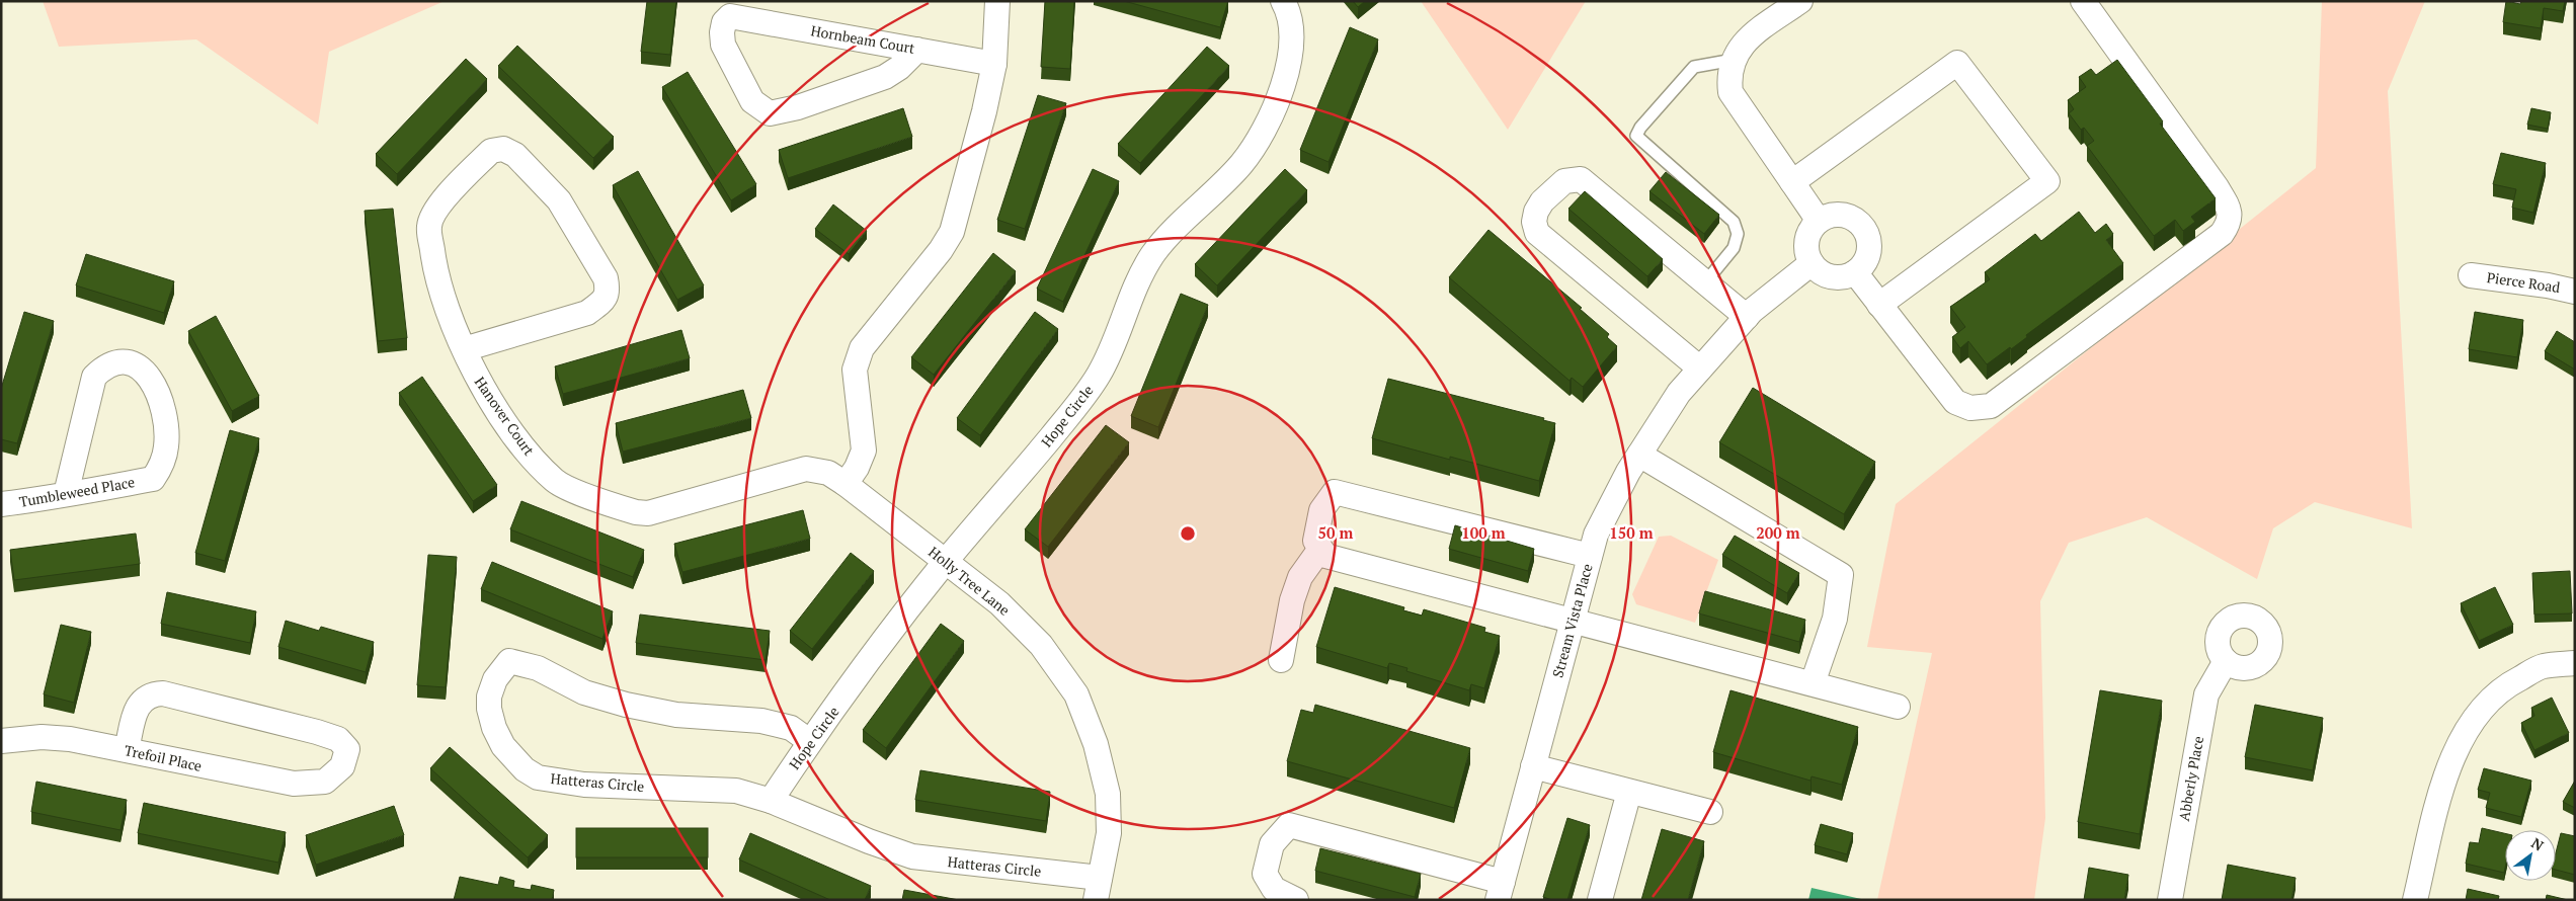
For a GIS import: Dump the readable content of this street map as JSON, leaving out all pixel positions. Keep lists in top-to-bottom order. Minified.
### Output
{"streets":{"street":["Hornbeam Court","Pierce Road","Hanover Court","Hope Circle","Tumbleweed Place","Holly Tree Lane","Stream Vista Place","Trefoil Place","Abberly Place","Hatteras Circle"]},"crossings":[["Hanover Court","Holly Tree Lane"],["Hope Circle","Holly Tree Lane"],["Hope Circle","Hatteras Circle"],["Holly Tree Lane","Hatteras Circle"]],"north":"top right","rings":["50 m","100 m","150 m","200 m"]}
